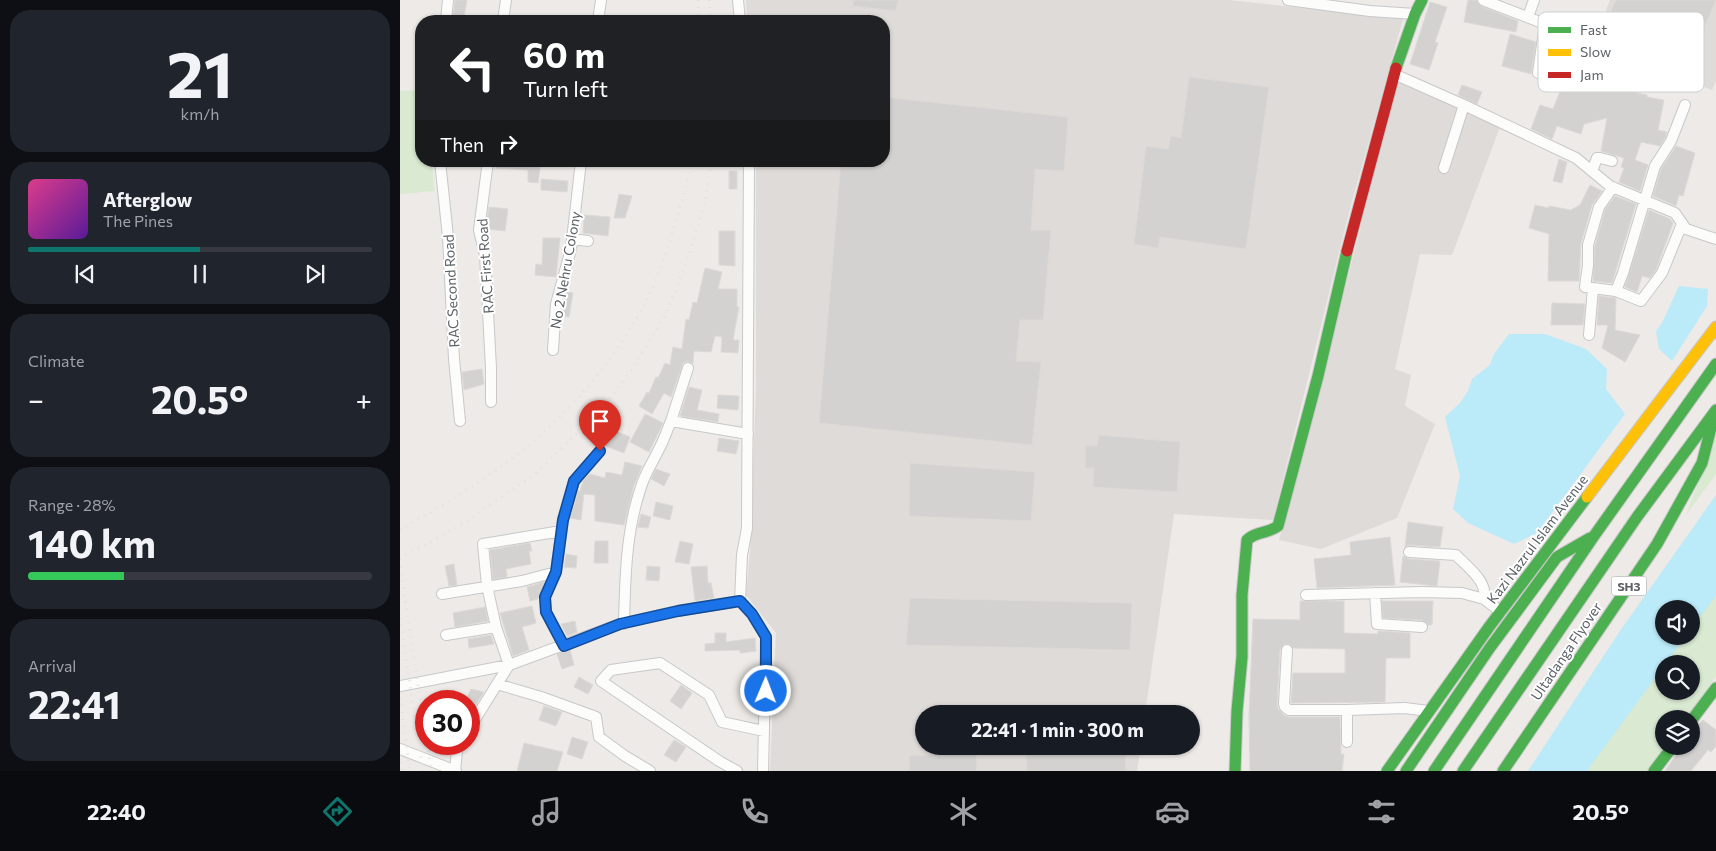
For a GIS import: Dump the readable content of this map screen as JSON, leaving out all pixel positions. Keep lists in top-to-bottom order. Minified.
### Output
{"streets":{"main road":["Kazi Nazrul Islam Avenue","SH3","Ultadanga Flyover"],"street":["RAC First Road","No 2 Nehru Colony","RAC Second Road"]},"legend":["Fast","Slow","Jam"],"page":{"tile":[["21","km/h"],"Climate",["Range · 28%","140 km"],["Arrival","22:41"]],"turn":["60 m","Turn left"],"then":"Then","song":["Afterglow","The Pines"],"heat":["−","20.5°","+"],"limit":"30","trip":"22:41 · 1 min · 300 m","tabs":["22:40","20.5°"]}}
